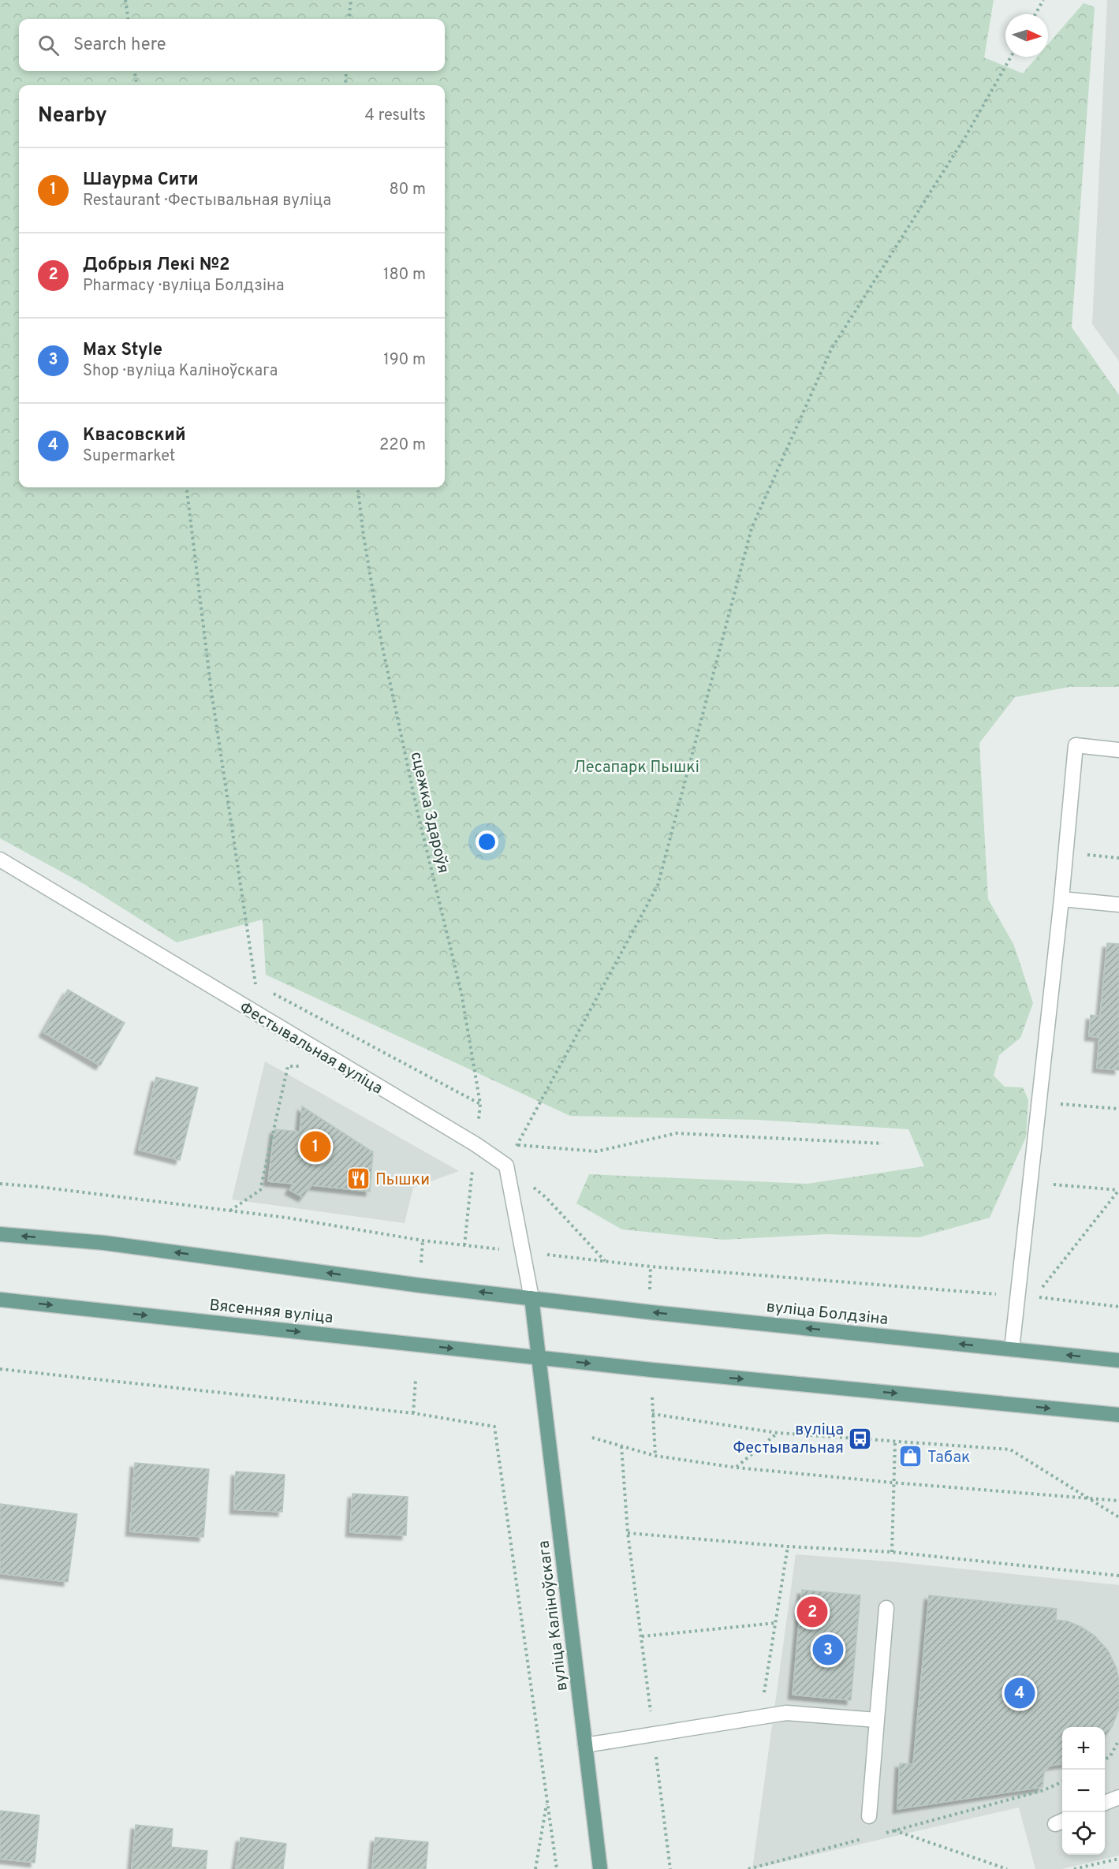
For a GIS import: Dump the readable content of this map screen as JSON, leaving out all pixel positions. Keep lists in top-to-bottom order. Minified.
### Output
{"streets":{"main road":["Вясенняя вуліца","вуліца Болдзіна","вуліца Каліноўскага"],"street":["Фестывальная вуліца"],"path":["сцежка Здароўя"]},"crossings":[["сцежка Здароўя","Фестывальная вуліца"],["Вясенняя вуліца","вуліца Каліноўскага"],["вуліца Болдзіна","вуліца Каліноўскага"]],"parks":["Лесапарк Пышкі"],"places":{"restaurant":["Пышки"],"bus stop":["вуліца Фестывальная"],"shop":["Табак"]},"north":"right","page":{"search":"Search here","heading":["Nearby","4 results"],"list":[{"mark":"1","name":"Шаурма Сити","note":"Restaurant · Фестывальная вуліца","value":"80 m"},{"mark":"2","name":"Добрыя Лекі №2","note":"Pharmacy · вуліца Болдзіна","value":"180 m"},{"mark":"3","name":"Max Style","note":"Shop · вуліца Каліноўскага","value":"190 m"},{"mark":"4","name":"Квасовский","note":"Supermarket","value":"220 m"}],"pins":["1","2","3","4"],"map_buttons":["+","−"]}}
